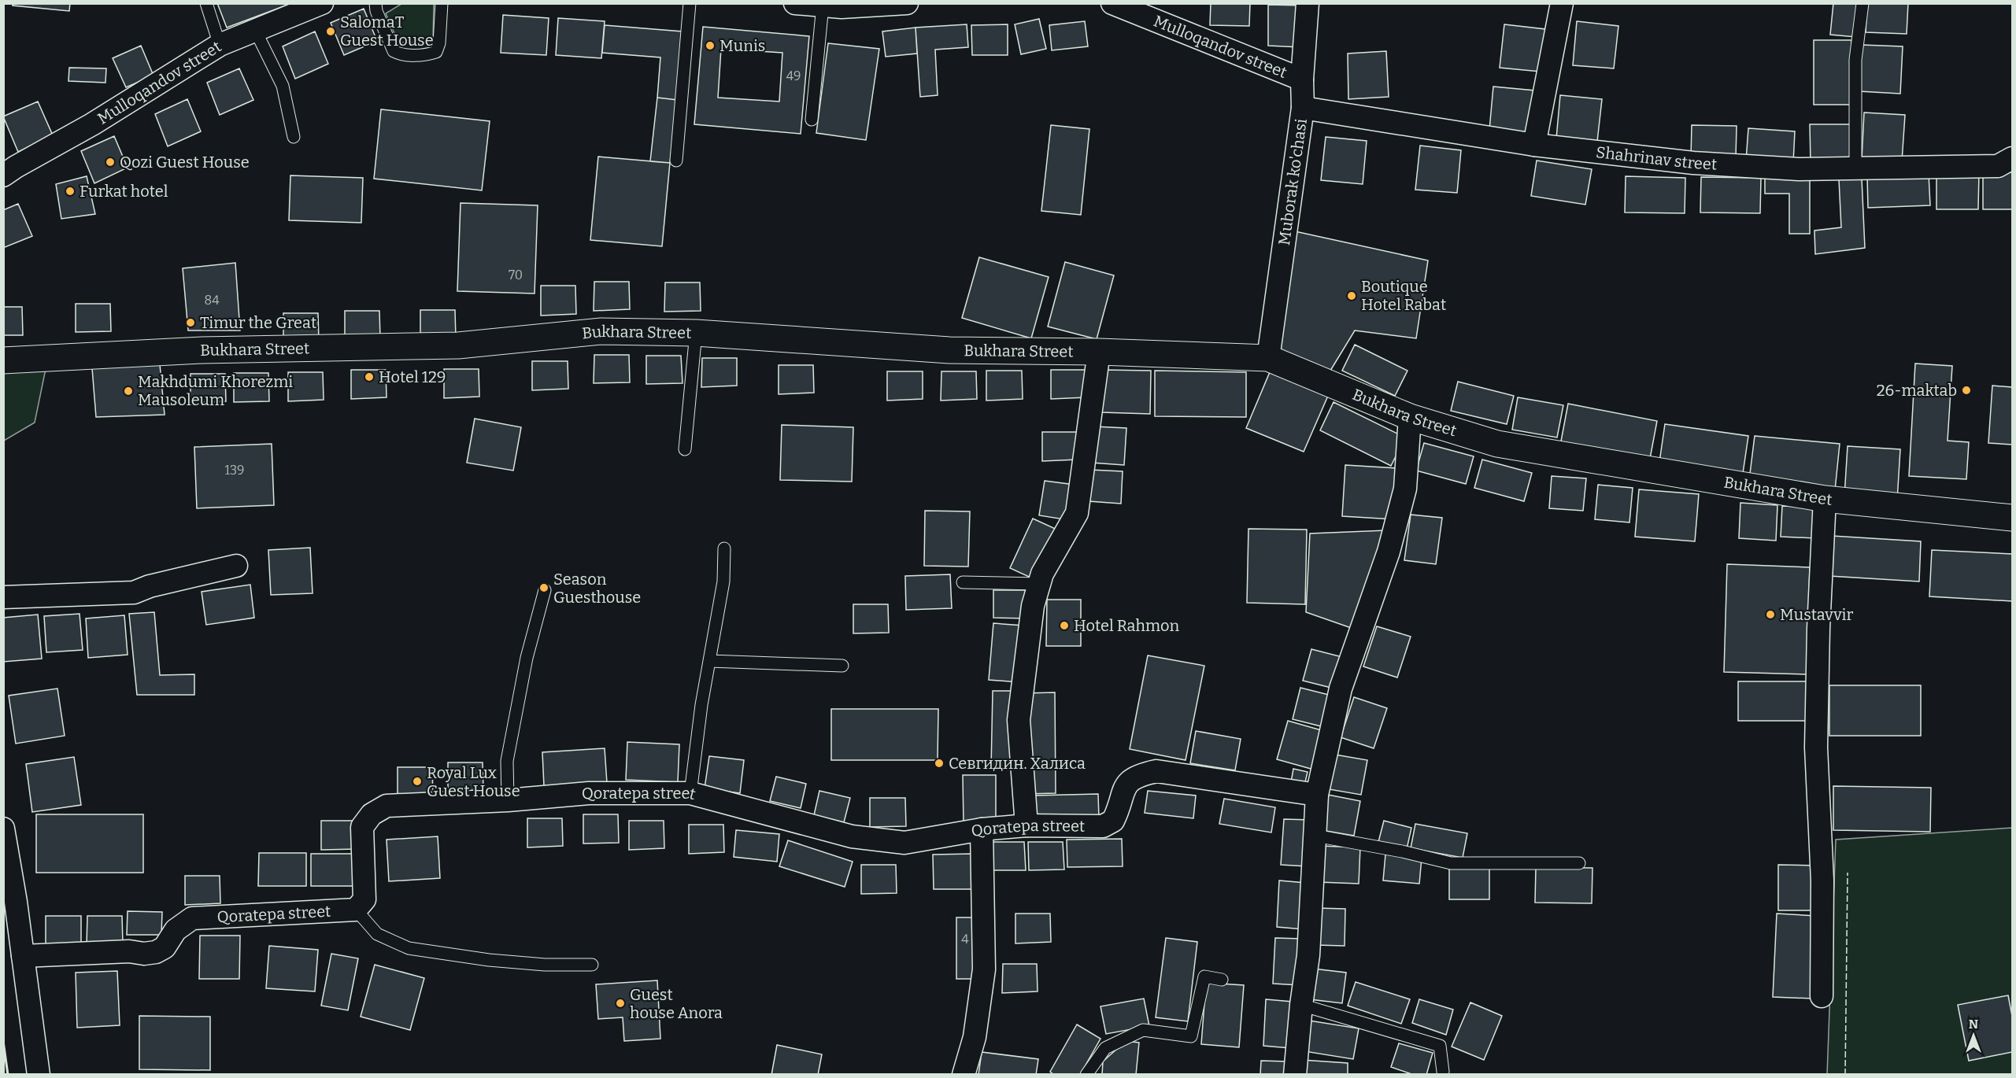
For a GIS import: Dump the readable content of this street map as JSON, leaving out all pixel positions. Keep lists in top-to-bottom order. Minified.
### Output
{"streets":{"street":["Mulloqandov street","Shahrinav street","Muborak ko'chasi","Bukhara Street","Qoratepa street"]},"crossings":[["Mulloqandov street","Muborak ko'chasi"],["Shahrinav street","Muborak ko'chasi"],["Muborak ko'chasi","Bukhara Street"]],"places":["SalomaT Guest House","Munis","Qozi Guest House","Furkat hotel","Boutique Hotel Rabat","Timur the Great","Hotel 129","26-maktab","Makhdumi Khorezmi Mausoleum","Season Guesthouse","Mustavvir","Hotel Rahmon","Севгидин. Халиса","Royal Lux Guest House","Guest house Anora"],"house_numbers":["49","70","84","139","4"],"north":"top"}
